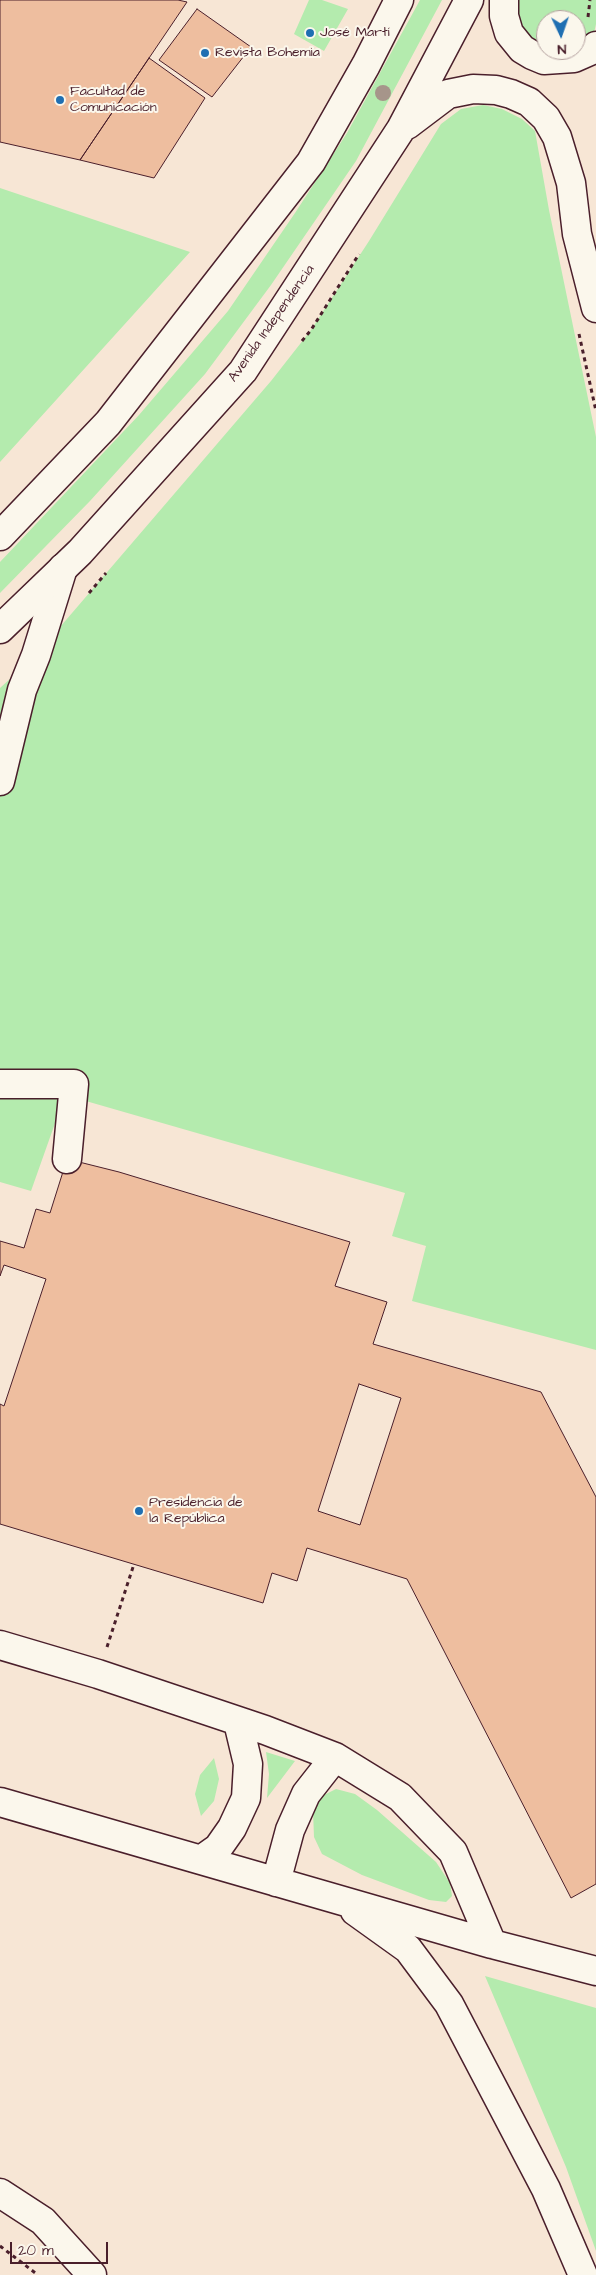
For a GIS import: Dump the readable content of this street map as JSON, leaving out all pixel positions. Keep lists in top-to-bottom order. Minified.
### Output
{"streets":{"main road":["Avenida Independencia"]},"places":["José Martí","Revista Bohemia","Facultad de Comunicación","Presidencia de la República"],"scale_bar":"20 m","north":"bottom"}
